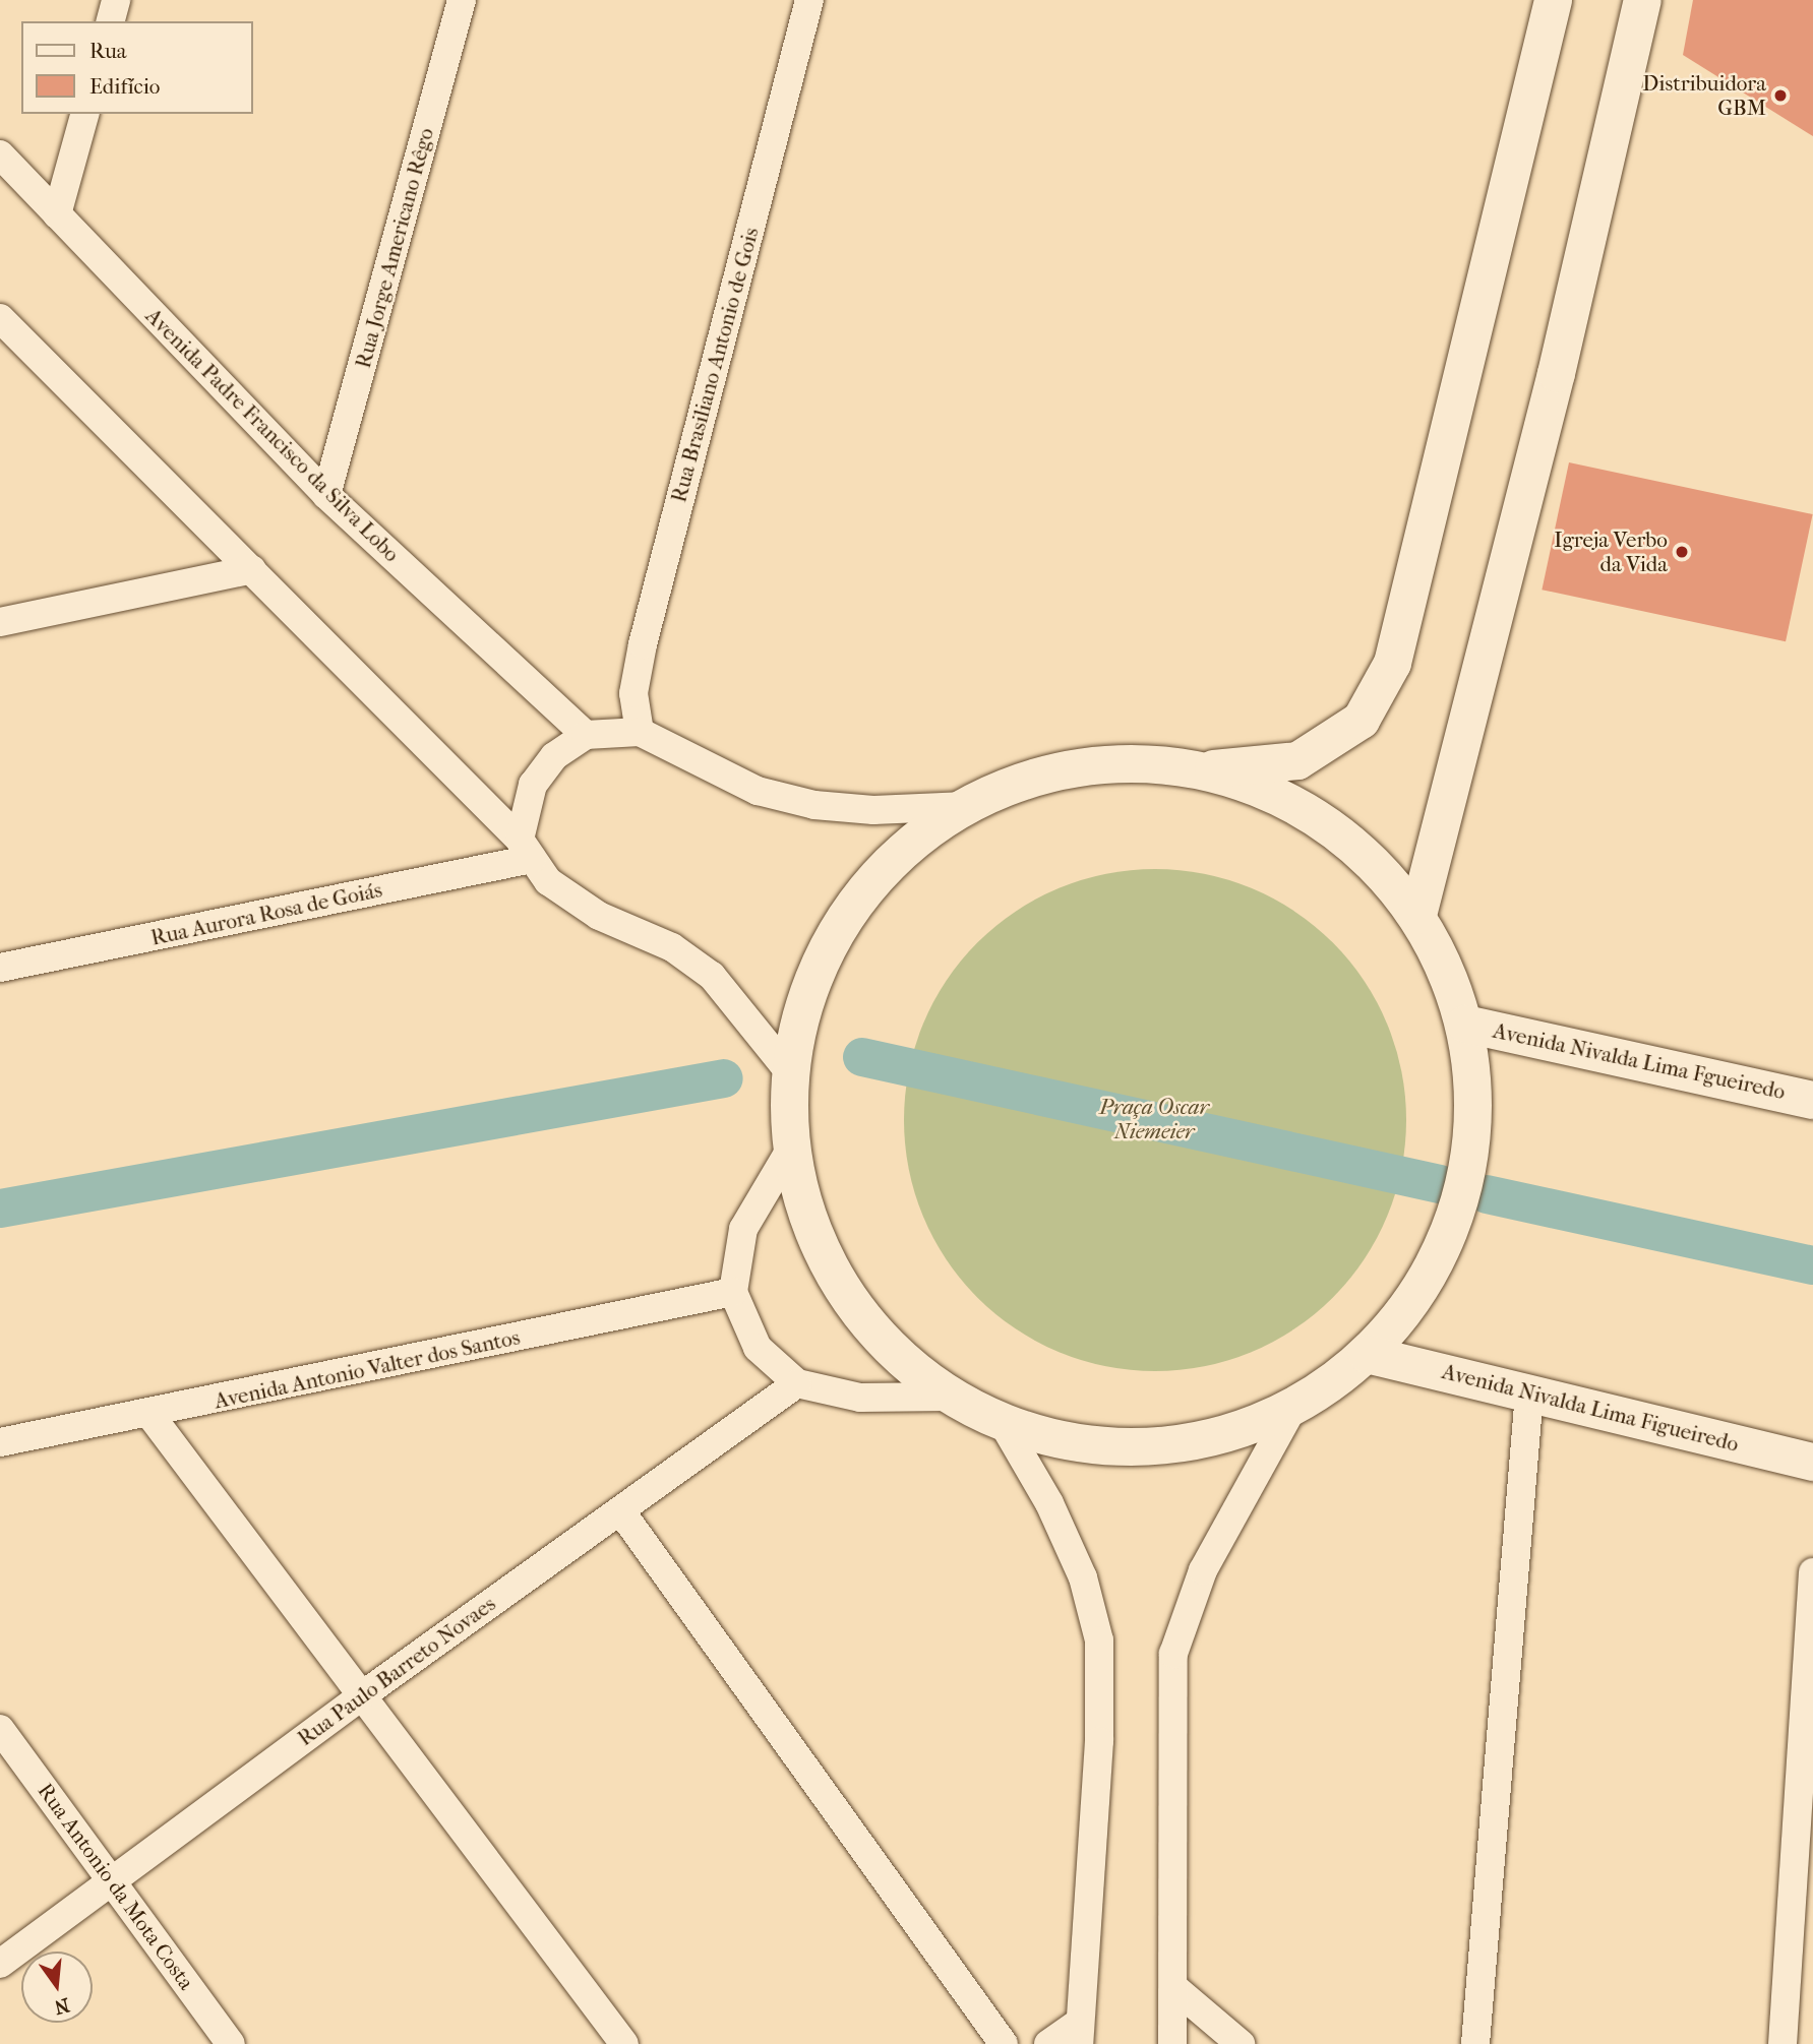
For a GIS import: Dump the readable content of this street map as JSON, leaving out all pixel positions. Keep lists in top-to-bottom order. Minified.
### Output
{"streets":{"street":["Rua Jorge Americano Rêgo","Rua Brasiliano Antonio de Gois","Avenida Padre Francisco da Silva Lobo","Rua Aurora Rosa de Goiás","Avenida Nivalda Lima Fgueiredo","Avenida Antonio Valter dos Santos","Avenida Nivalda Lima Figueiredo","Rua Paulo Barreto Novaes","Rua Antonio da Mota Costa"]},"crossings":[["Rua Jorge Americano Rêgo","Avenida Padre Francisco da Silva Lobo"],["Rua Paulo Barreto Novaes","Rua Antonio da Mota Costa"]],"parks":["Praça Oscar Niemeier"],"places":["Distribuidora GBM","Igreja Verbo da Vida"],"legend":["Rua","Edifício"],"north":"bottom"}
